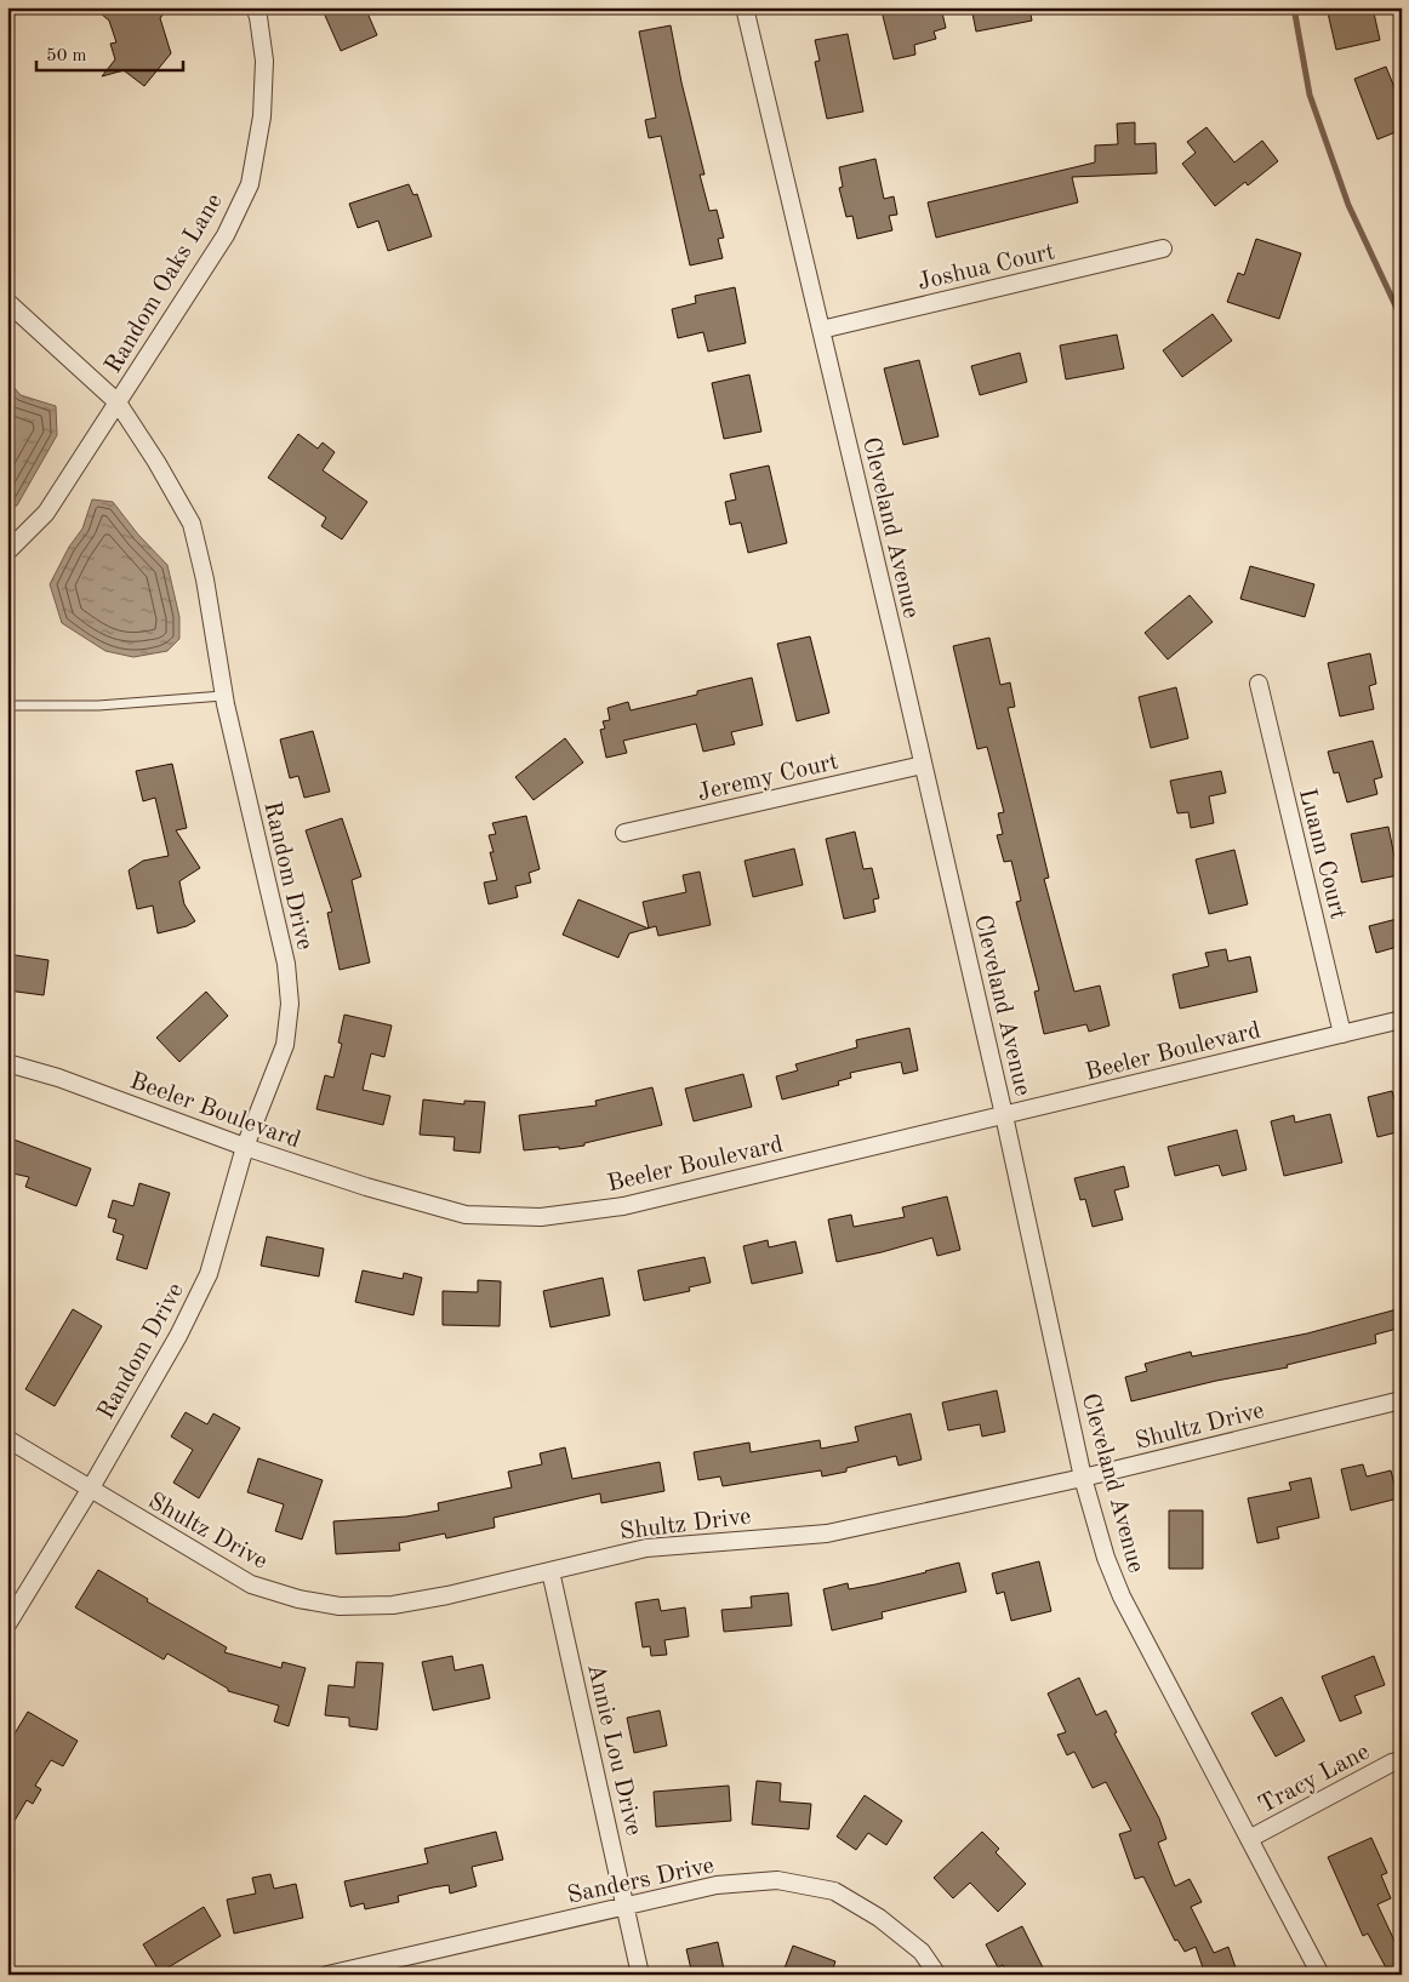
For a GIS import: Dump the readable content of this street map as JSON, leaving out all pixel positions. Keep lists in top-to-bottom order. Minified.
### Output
{"streets":{"street":["Joshua Court","Random Oaks Lane","Cleveland Avenue","Jeremy Court","Luann Court","Random Drive","Beeler Boulevard","Shultz Drive","Annie Lou Drive","Tracy Lane","Sanders Drive"]},"crossings":[["Joshua Court","Cleveland Avenue"],["Random Oaks Lane","Random Drive"],["Cleveland Avenue","Jeremy Court"],["Cleveland Avenue","Beeler Boulevard"],["Cleveland Avenue","Shultz Drive"],["Cleveland Avenue","Tracy Lane"],["Luann Court","Beeler Boulevard"],["Random Drive","Beeler Boulevard"],["Random Drive","Shultz Drive"],["Shultz Drive","Annie Lou Drive"],["Annie Lou Drive","Sanders Drive"]],"scale_bar":"50 m"}
